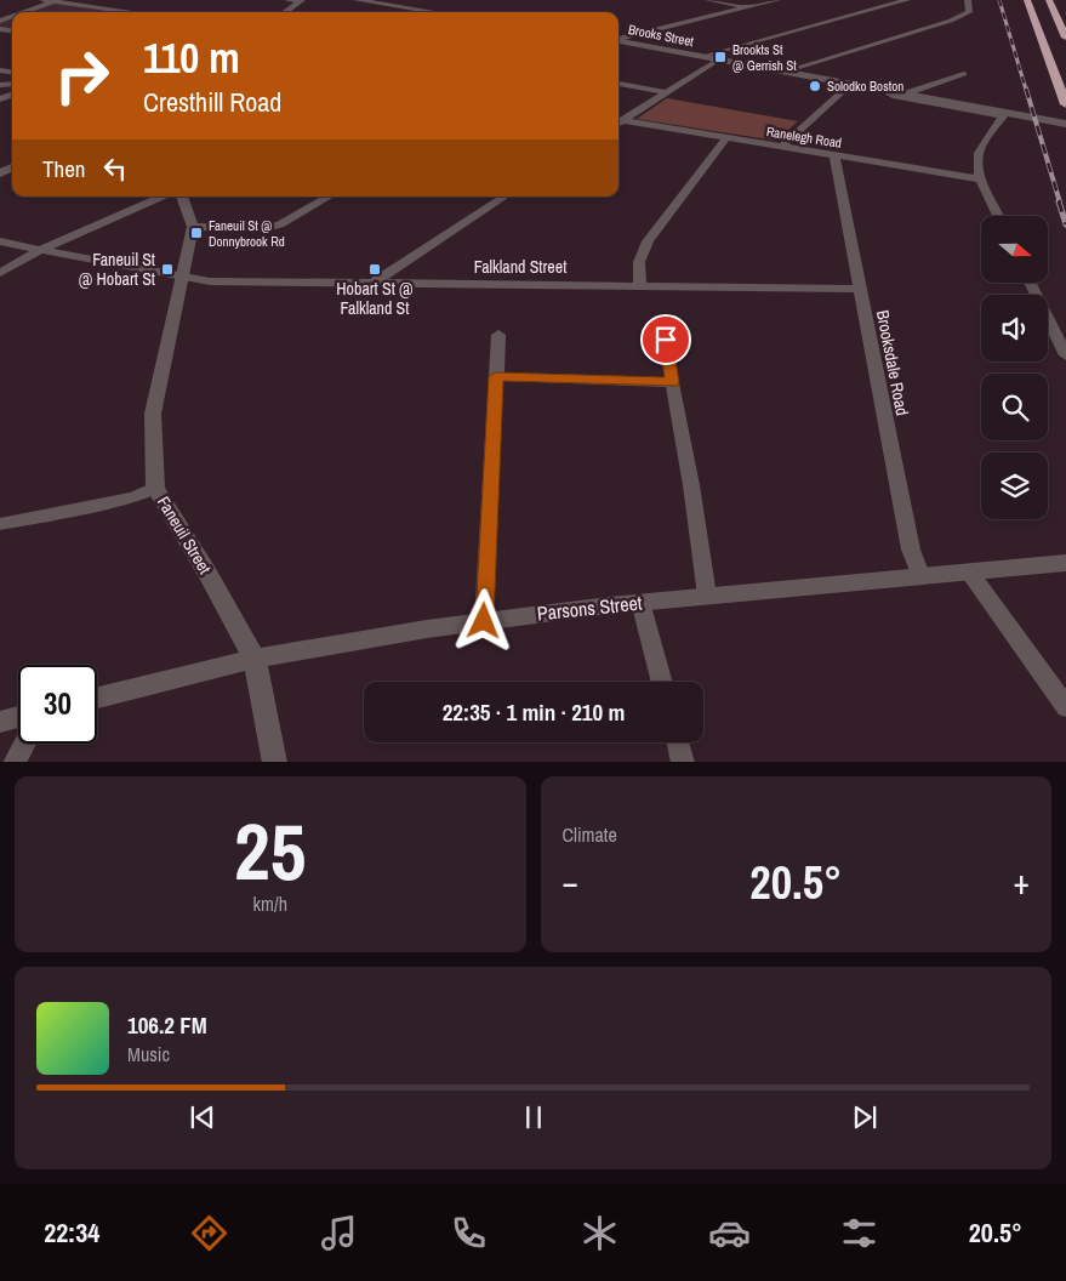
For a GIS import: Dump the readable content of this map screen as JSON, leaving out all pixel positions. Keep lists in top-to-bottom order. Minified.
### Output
{"streets":{"street":["Brooks Street","Ranelegh Road","Falkland Street","Brooksdale Road","Faneuil Street","Parsons Street"]},"crossings":[["Brooks Street","Ranelegh Road"],["Ranelegh Road","Brooksdale Road"],["Falkland Street","Brooksdale Road"],["Falkland Street","Faneuil Street"],["Brooksdale Road","Parsons Street"],["Faneuil Street","Parsons Street"]],"places":{"transit":["Brookts St @ Gerrish St","Faneuil St @ Donnybrook Rd","Faneuil St @ Hobart St","Hobart St @ Falkland St"],"other":["Solodko Boston"]},"north":"right","page":{"turn":["110 m","Cresthill Road"],"then":"Then","limit":"30","trip":"22:35 · 1 min · 210 m","tile":[["25","km/h"],"Climate"],"heat":["−","20.5°","+"],"song":["106.2 FM","Music"],"tabs":["22:34","20.5°"]}}
